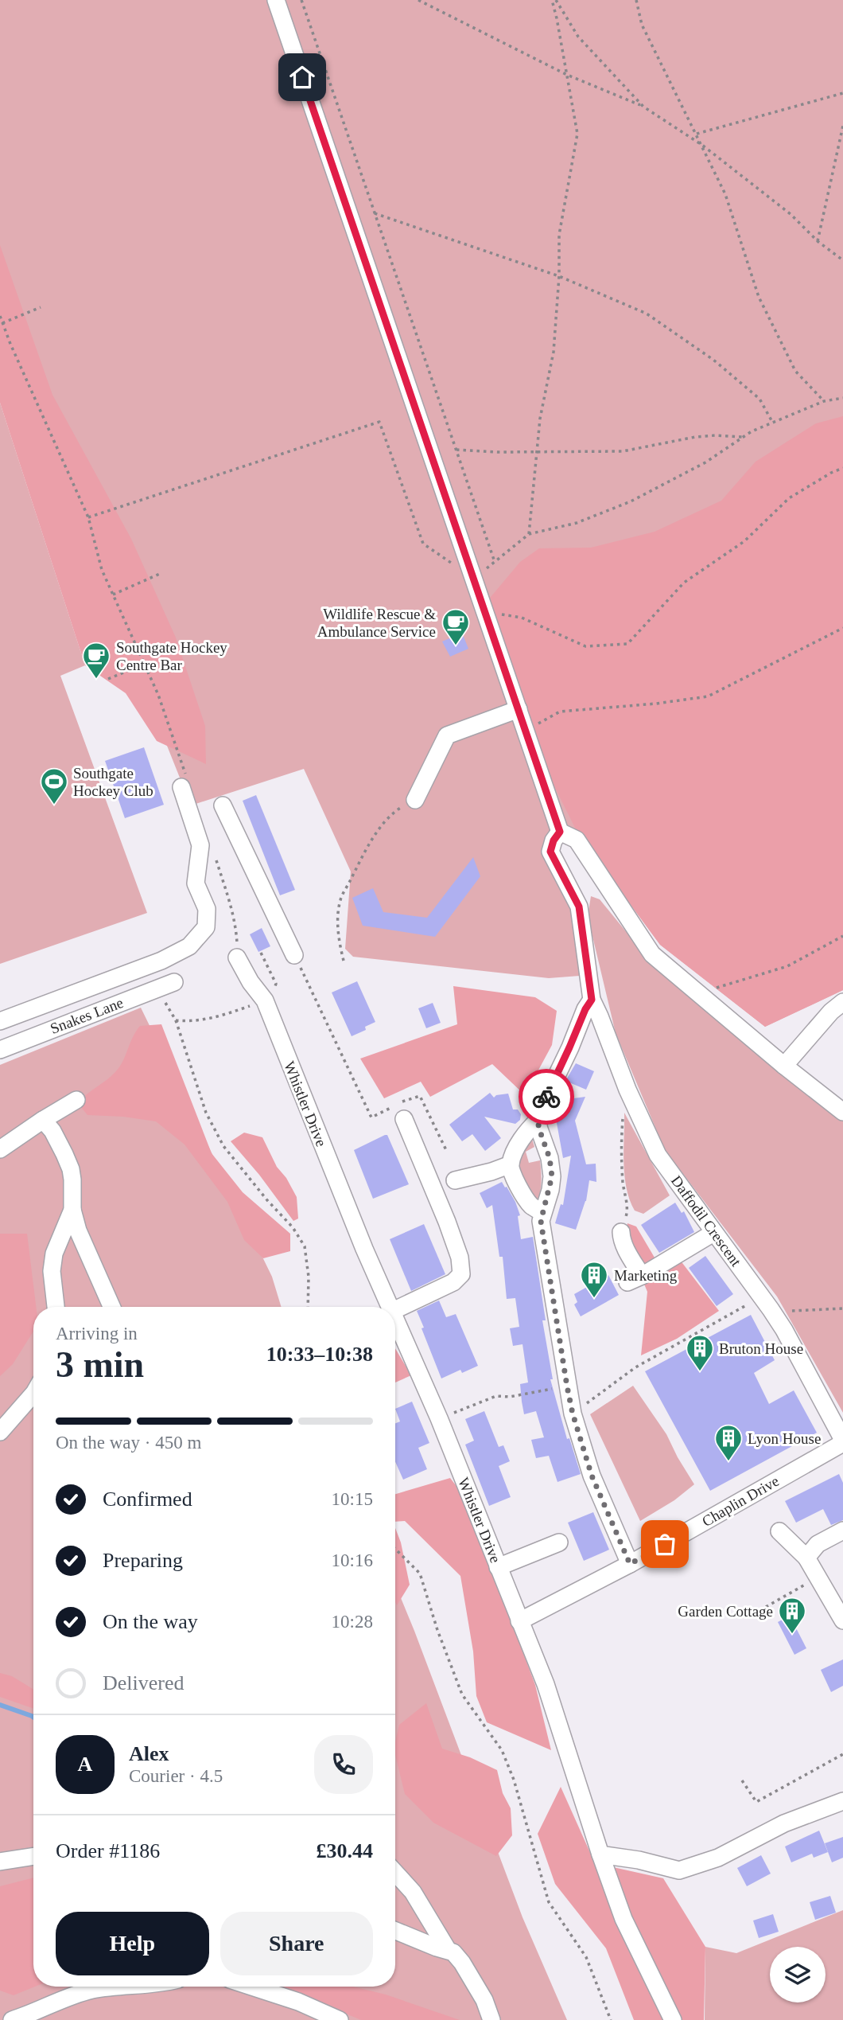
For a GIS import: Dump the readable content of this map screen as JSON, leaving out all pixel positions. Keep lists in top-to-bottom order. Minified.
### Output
{"streets":{"street":["Snakes Lane","Whistler Drive","Daffodil Crescent","Chaplin Drive"]},"crossings":[["Whistler Drive","Chaplin Drive"],["Daffodil Crescent","Chaplin Drive"]],"places":{"cafe":["Wildlife Rescue & Ambulance Service","Southgate Hockey Centre Bar"],"sports":["Southgate Hockey Club"],"building":["Marketing","Bruton House","Lyon House","Garden Cottage"]},"page":{"heading":["3 min","Arriving in","10:33–10:38"],"panel":["Alex","Courier · 4.5","Order #1186","£30.44"],"bar":"On the way · 450 m","list":[["Confirmed","10:15"],["Preparing","10:16"],["On the way","10:28"],"Delivered"],"round":"A","buttons":["Help","Share"]}}
